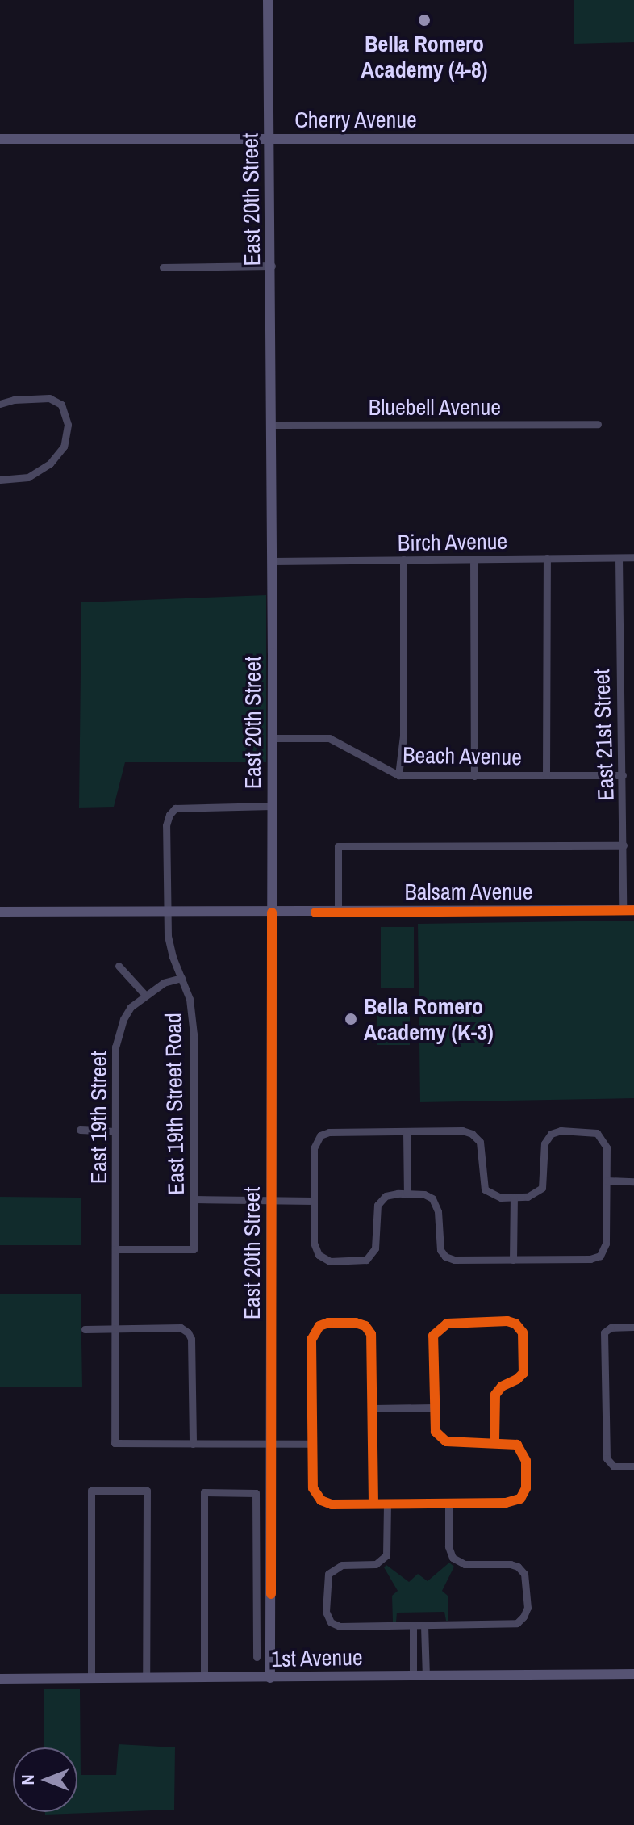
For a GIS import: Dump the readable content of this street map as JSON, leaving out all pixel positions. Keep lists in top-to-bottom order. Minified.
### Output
{"streets":{"street":["Cherry Avenue","East 20th Street","Bluebell Avenue","Birch Avenue","East 21st Street","Beach Avenue","Balsam Avenue","East 19th Street Road","East 19th Street","1st Avenue"]},"crossings":[["Cherry Avenue","East 20th Street"],["East 20th Street","Bluebell Avenue"],["East 20th Street","Birch Avenue"],["East 20th Street","Beach Avenue"],["East 20th Street","Balsam Avenue"],["East 20th Street","East 19th Street Road"],["East 20th Street","1st Avenue"],["Birch Avenue","East 21st Street"],["East 21st Street","Beach Avenue"],["East 21st Street","Balsam Avenue"],["Balsam Avenue","East 19th Street Road"],["East 19th Street Road","East 19th Street"]],"places":["Bella Romero Academy (4-8)","Bella Romero Academy (K-3)"],"north":"left"}
